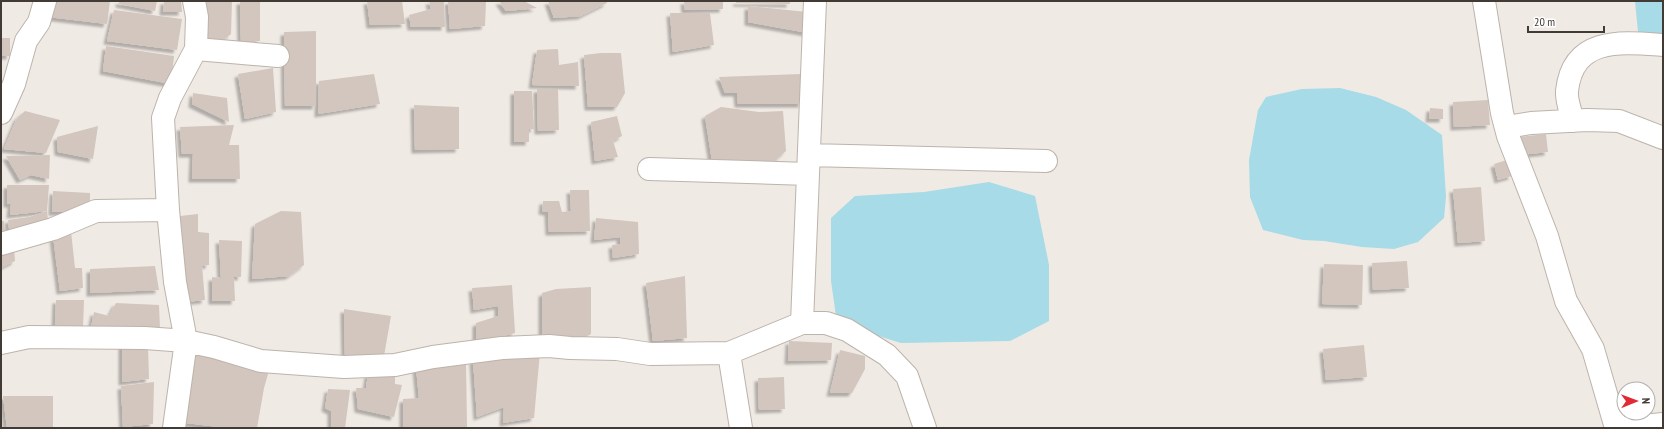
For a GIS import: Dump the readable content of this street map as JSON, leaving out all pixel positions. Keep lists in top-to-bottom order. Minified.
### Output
{"scale_bar":"20 m","north":"right"}
